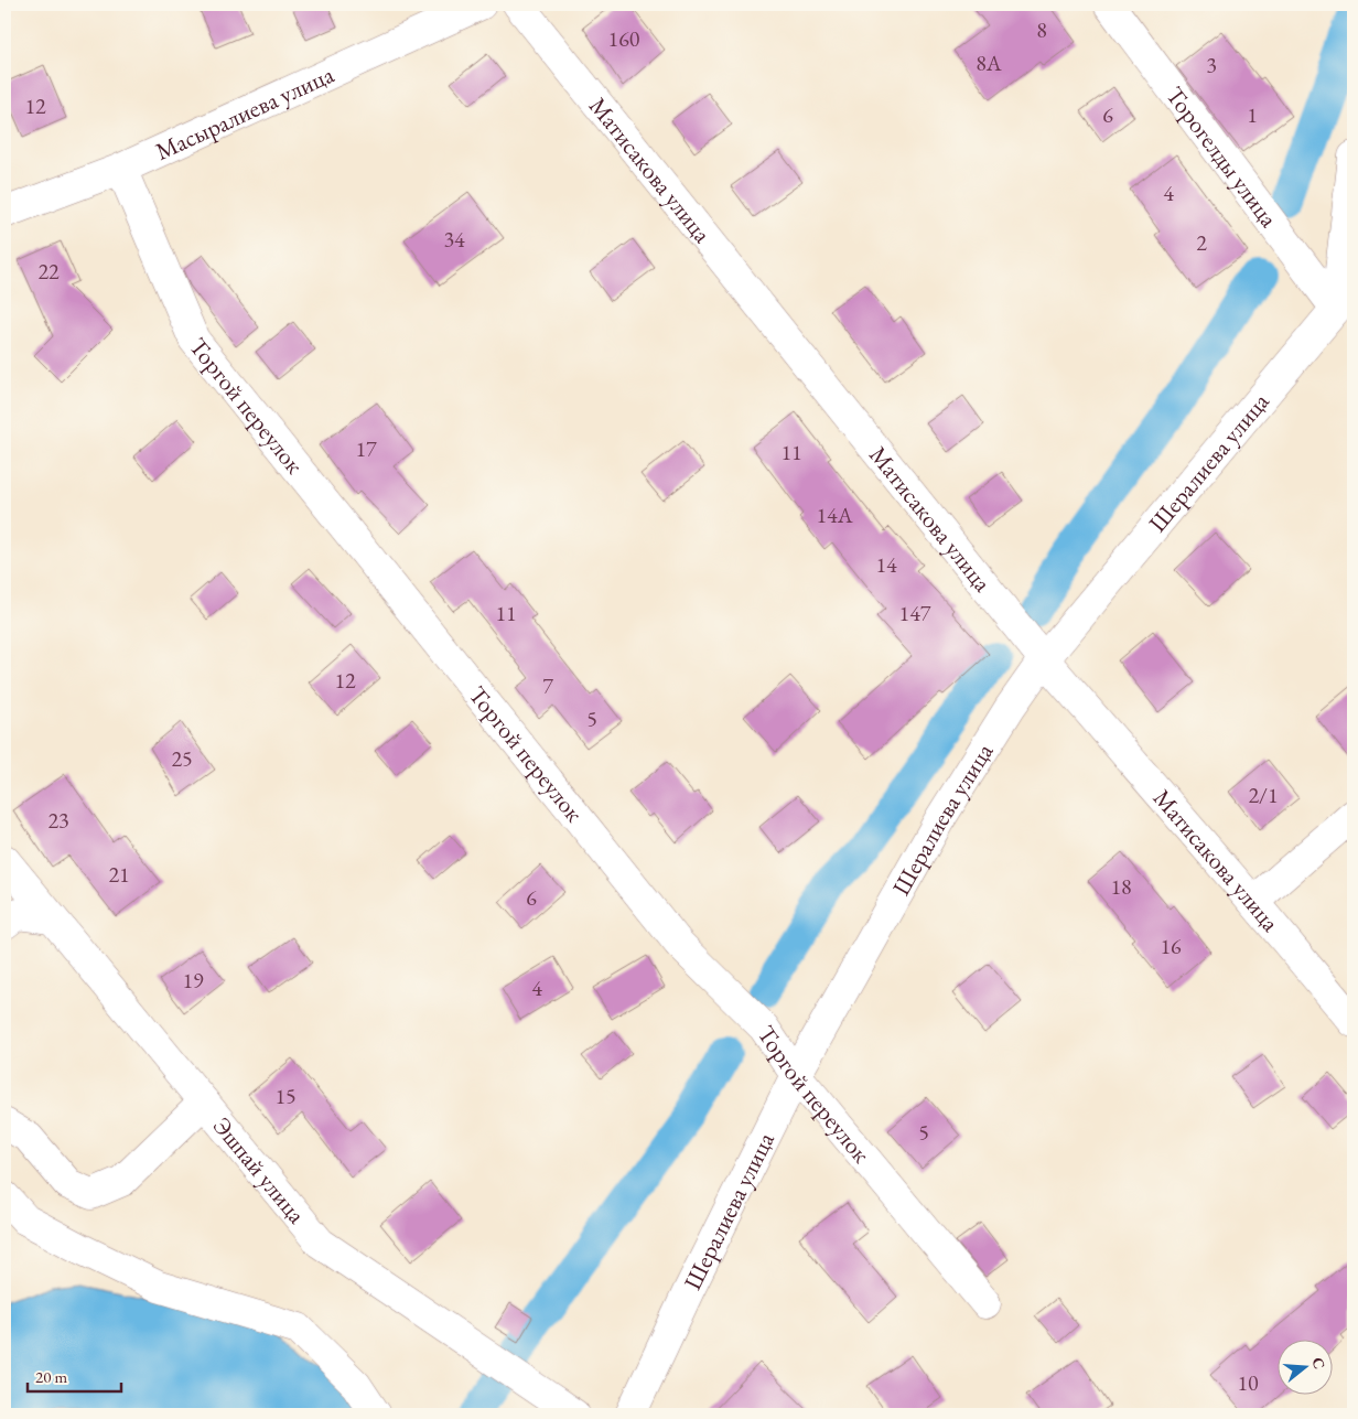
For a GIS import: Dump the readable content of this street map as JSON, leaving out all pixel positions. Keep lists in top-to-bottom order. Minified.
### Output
{"streets":{"street":["Масыралиева улица","Торогелды улица","Матисакова улица","Торгой переулок","Шералиева улица","Эшпай улица"]},"crossings":[["Масыралиева улица","Торгой переулок"],["Торогелды улица","Шералиева улица"],["Матисакова улица","Шералиева улица"],["Торгой переулок","Шералиева улица"]],"house_numbers":["8","160","8А","3","12","6","1","4","34","2","22","17","11","14А","14","11","147","12","7","5","25","2/1","23","21","18","6","16","19","4","15","5","10"],"scale_bar":"20 m","north":"right"}
